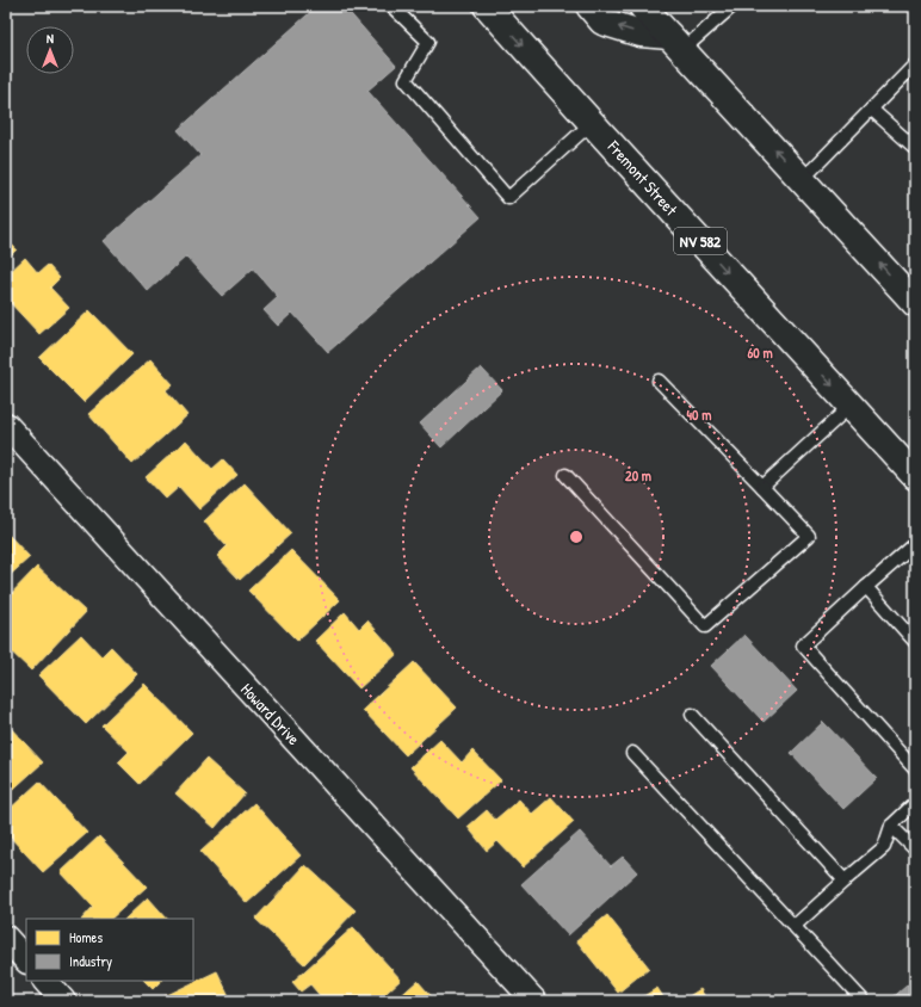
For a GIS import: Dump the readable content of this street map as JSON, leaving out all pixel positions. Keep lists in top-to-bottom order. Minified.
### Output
{"streets":{"main road":["Fremont Street","NV 582"],"street":["Howard Drive"]},"legend":["Homes","Industry"],"north":"top","rings":["60 m","40 m","20 m"]}
